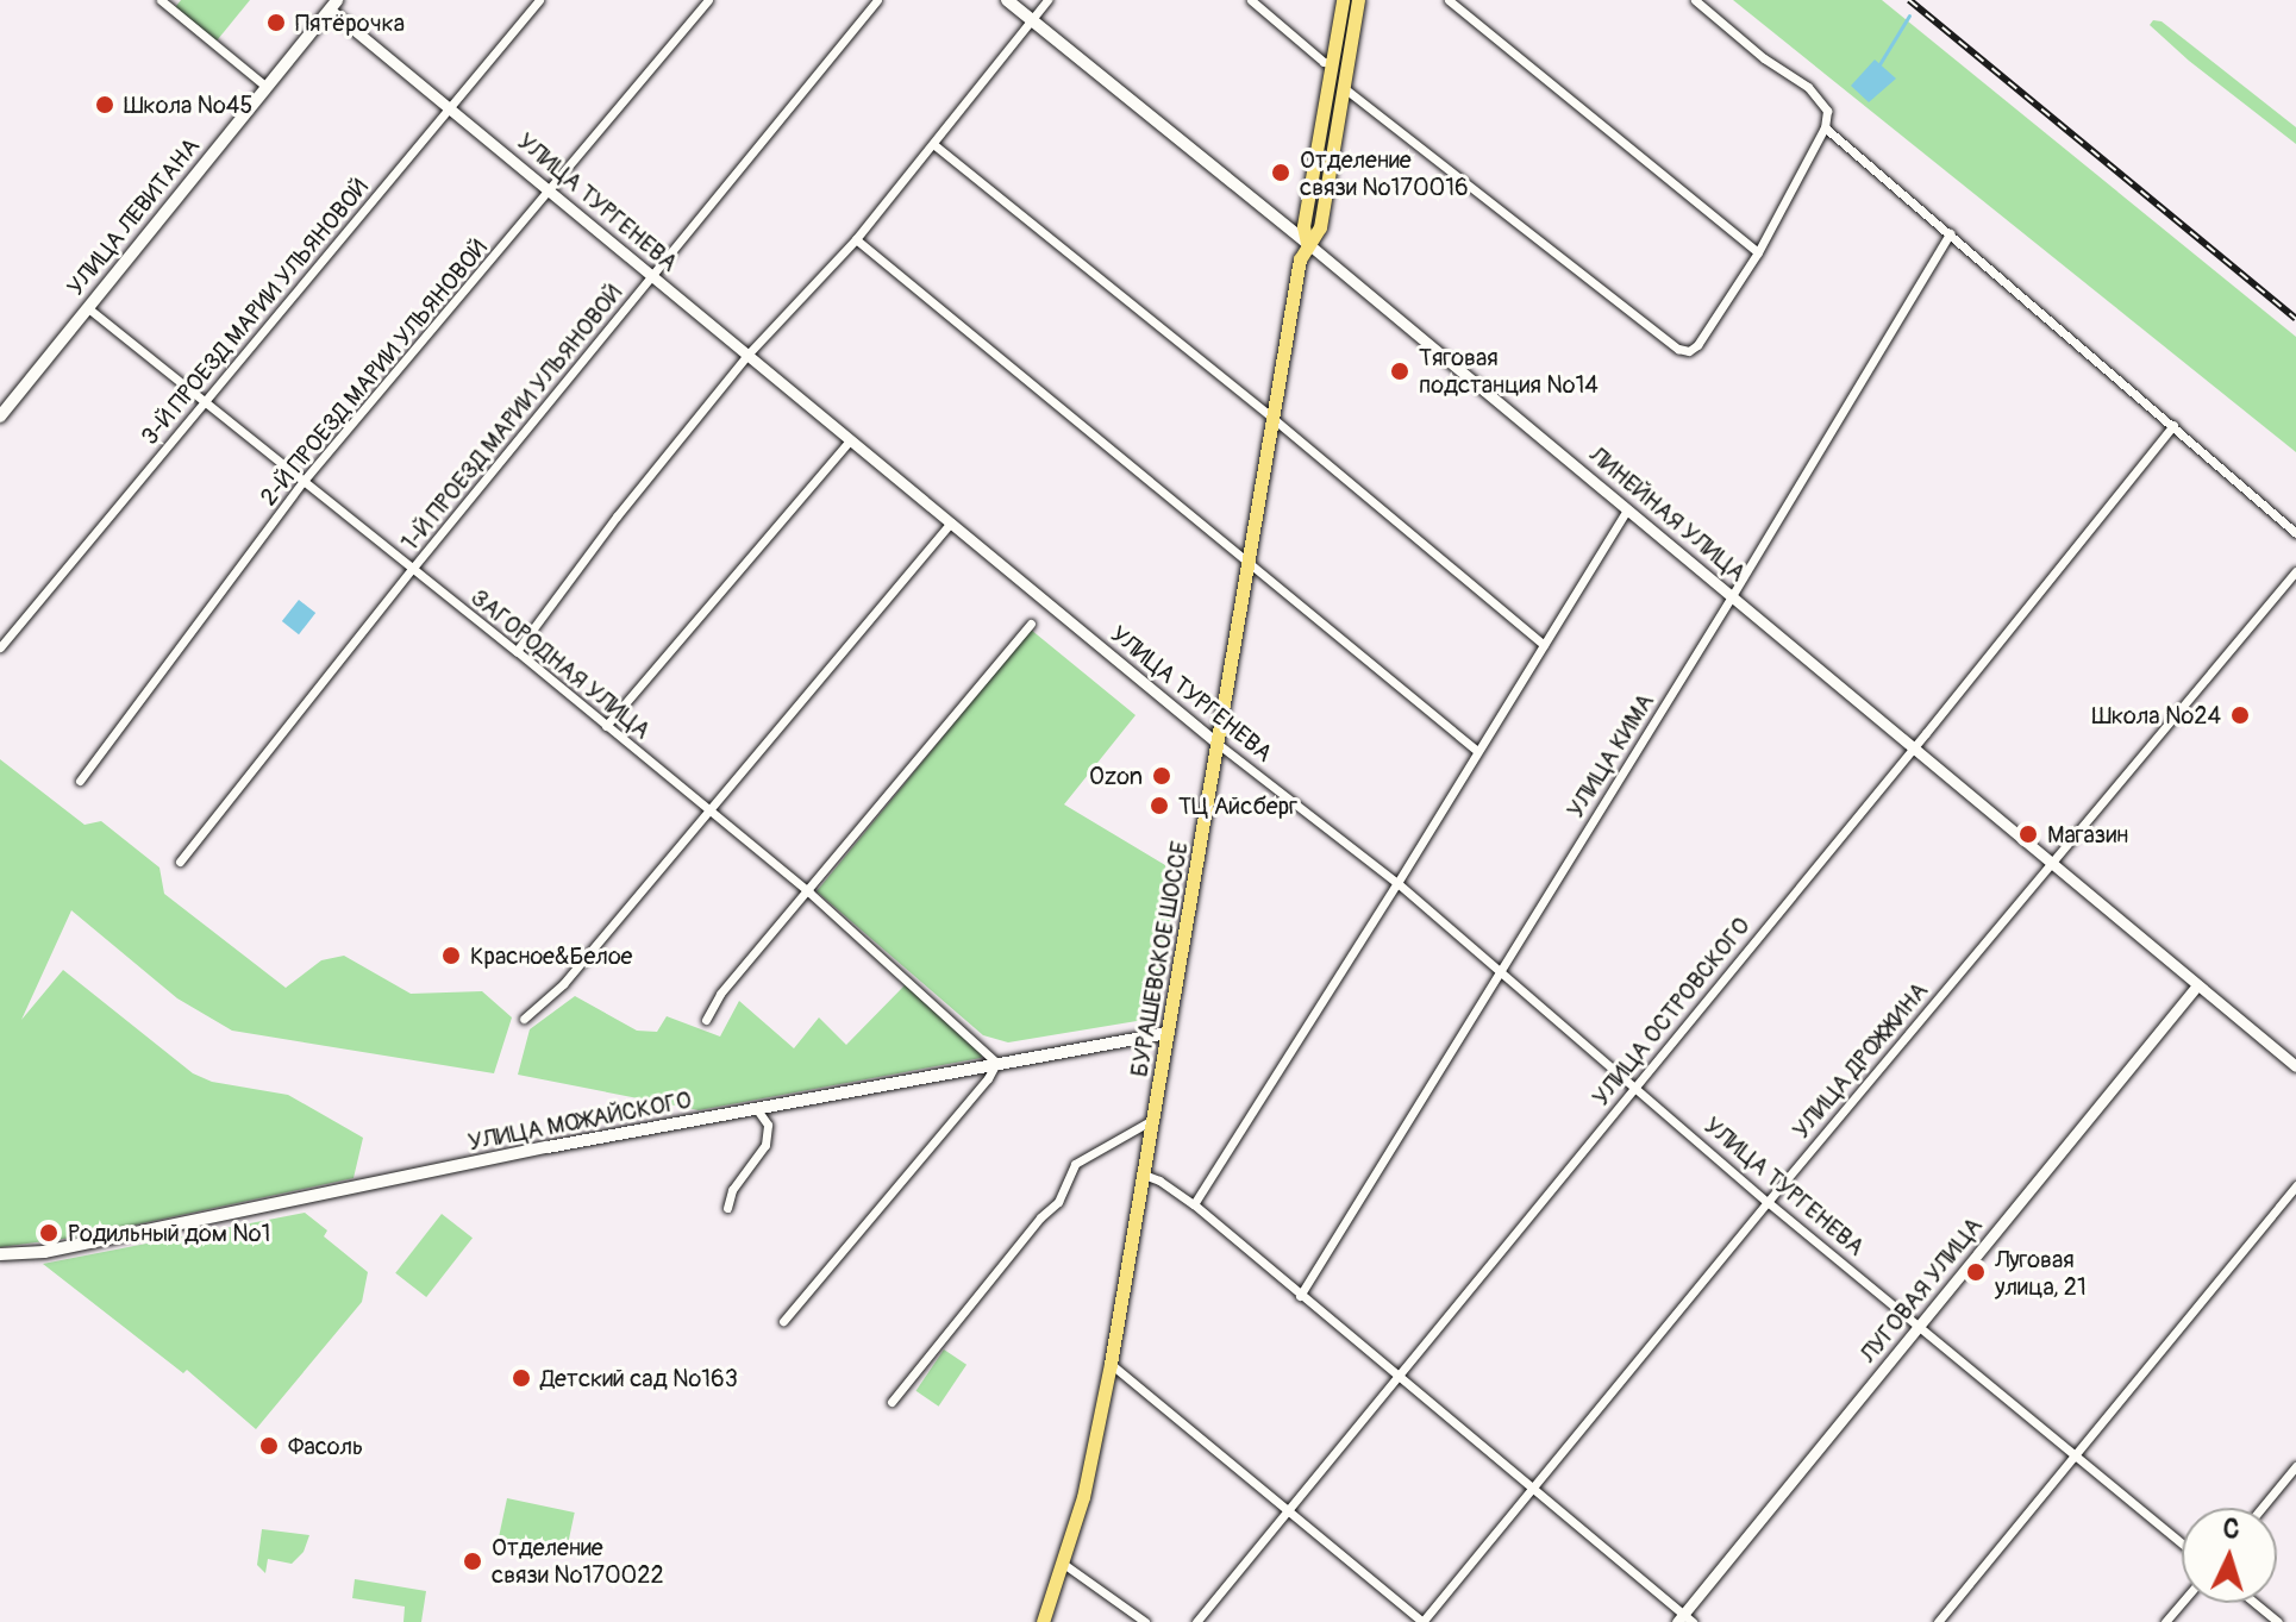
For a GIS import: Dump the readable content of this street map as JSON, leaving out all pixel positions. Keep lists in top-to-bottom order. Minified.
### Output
{"streets":{"main road":["УЛИЦА ЛЕВИТАНА","ЛИНЕЙНАЯ УЛИЦА","БУРАШЕВСКОЕ ШОССЕ","УЛИЦА МОЖАЙСКОГО"],"street":["УЛИЦА ТУРГЕНЕВА","3-Й ПРОЕЗД МАРИИ УЛЬЯНОВОЙ","2-Й ПРОЕЗД МАРИИ УЛЬЯНОВОЙ","1-Й ПРОЕЗД МАРИИ УЛЬЯНОВОЙ","ЗАГОРОДНАЯ УЛИЦА","УЛИЦА КИМА","УЛИЦА ОСТРОВСКОГО","УЛИЦА ДРОЖЖИНА","ЛУГОВАЯ УЛИЦА"]},"crossings":[["УЛИЦА ТУРГЕНЕВА","УЛИЦА ЛЕВИТАНА"],["УЛИЦА ТУРГЕНЕВА","3-Й ПРОЕЗД МАРИИ УЛЬЯНОВОЙ"],["УЛИЦА ТУРГЕНЕВА","2-Й ПРОЕЗД МАРИИ УЛЬЯНОВОЙ"],["УЛИЦА ТУРГЕНЕВА","1-Й ПРОЕЗД МАРИИ УЛЬЯНОВОЙ"],["УЛИЦА ТУРГЕНЕВА","УЛИЦА КИМА"],["УЛИЦА ТУРГЕНЕВА","БУРАШЕВСКОЕ ШОССЕ"],["УЛИЦА ТУРГЕНЕВА","УЛИЦА ОСТРОВСКОГО"],["УЛИЦА ТУРГЕНЕВА","УЛИЦА ДРОЖЖИНА"],["УЛИЦА ТУРГЕНЕВА","ЛУГОВАЯ УЛИЦА"],["УЛИЦА ЛЕВИТАНА","ЗАГОРОДНАЯ УЛИЦА"],["3-Й ПРОЕЗД МАРИИ УЛЬЯНОВОЙ","ЗАГОРОДНАЯ УЛИЦА"],["2-Й ПРОЕЗД МАРИИ УЛЬЯНОВОЙ","ЗАГОРОДНАЯ УЛИЦА"],["1-Й ПРОЕЗД МАРИИ УЛЬЯНОВОЙ","ЗАГОРОДНАЯ УЛИЦА"],["ЛИНЕЙНАЯ УЛИЦА","УЛИЦА КИМА"],["ЛИНЕЙНАЯ УЛИЦА","БУРАШЕВСКОЕ ШОССЕ"],["ЛИНЕЙНАЯ УЛИЦА","УЛИЦА ОСТРОВСКОГО"],["ЛИНЕЙНАЯ УЛИЦА","УЛИЦА ДРОЖЖИНА"],["ЛИНЕЙНАЯ УЛИЦА","ЛУГОВАЯ УЛИЦА"],["ЗАГОРОДНАЯ УЛИЦА","УЛИЦА МОЖАЙСКОГО"],["БУРАШЕВСКОЕ ШОССЕ","УЛИЦА МОЖАЙСКОГО"]],"places":["Пятёрочка","Школа №45","Отделение связи №170016","Тяговая подстанция №14","Школа №24","Ozon","ТЦ Айсберг","Магазин","Красное&Белое","Родильный дом №1","Луговая улица, 21","Детский сад №163","Фасоль","Отделение связи №170022"],"north":"top"}
